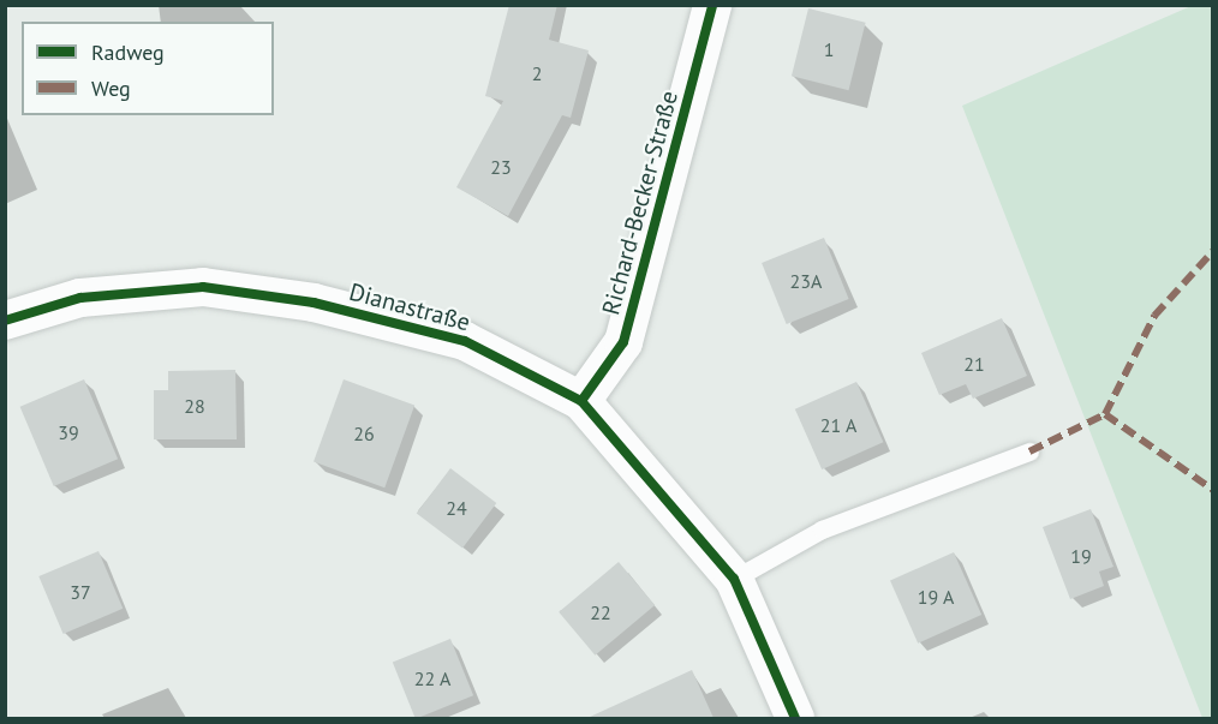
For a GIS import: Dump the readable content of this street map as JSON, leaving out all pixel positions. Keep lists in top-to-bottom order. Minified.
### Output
{"streets":{"street":["Richard-Becker-Straße","Dianastraße"]},"crossings":[["Richard-Becker-Straße","Dianastraße"]],"house_numbers":["1","2","23","23A","21","28","21 A","39","26","24","19","37","19 A","22","22 A"],"legend":["Radweg","Weg"]}
